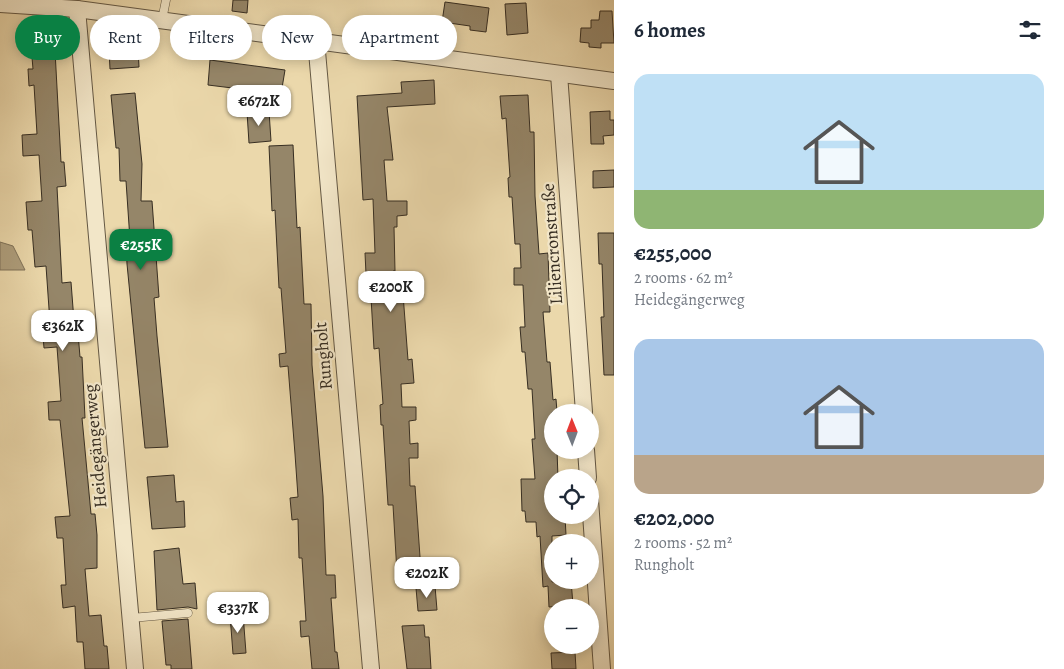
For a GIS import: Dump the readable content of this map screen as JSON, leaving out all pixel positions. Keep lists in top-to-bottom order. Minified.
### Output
{"streets":{"street":["Liliencronstraße","Rungholt","Heidegängerweg"]},"north":"top","page":{"heading":"6 homes","chip":["Buy","Rent","Filters","New","Apartment"],"list":[{"name":"€255,000","note":"2 rooms · 62 m² · Heidegängerweg"},{"name":"€202,000","note":"2 rooms · 52 m² · Rungholt"}],"price":["€672K","€255K","€200K","€362K","€202K","€337K"],"map_buttons":["+","−"]}}
